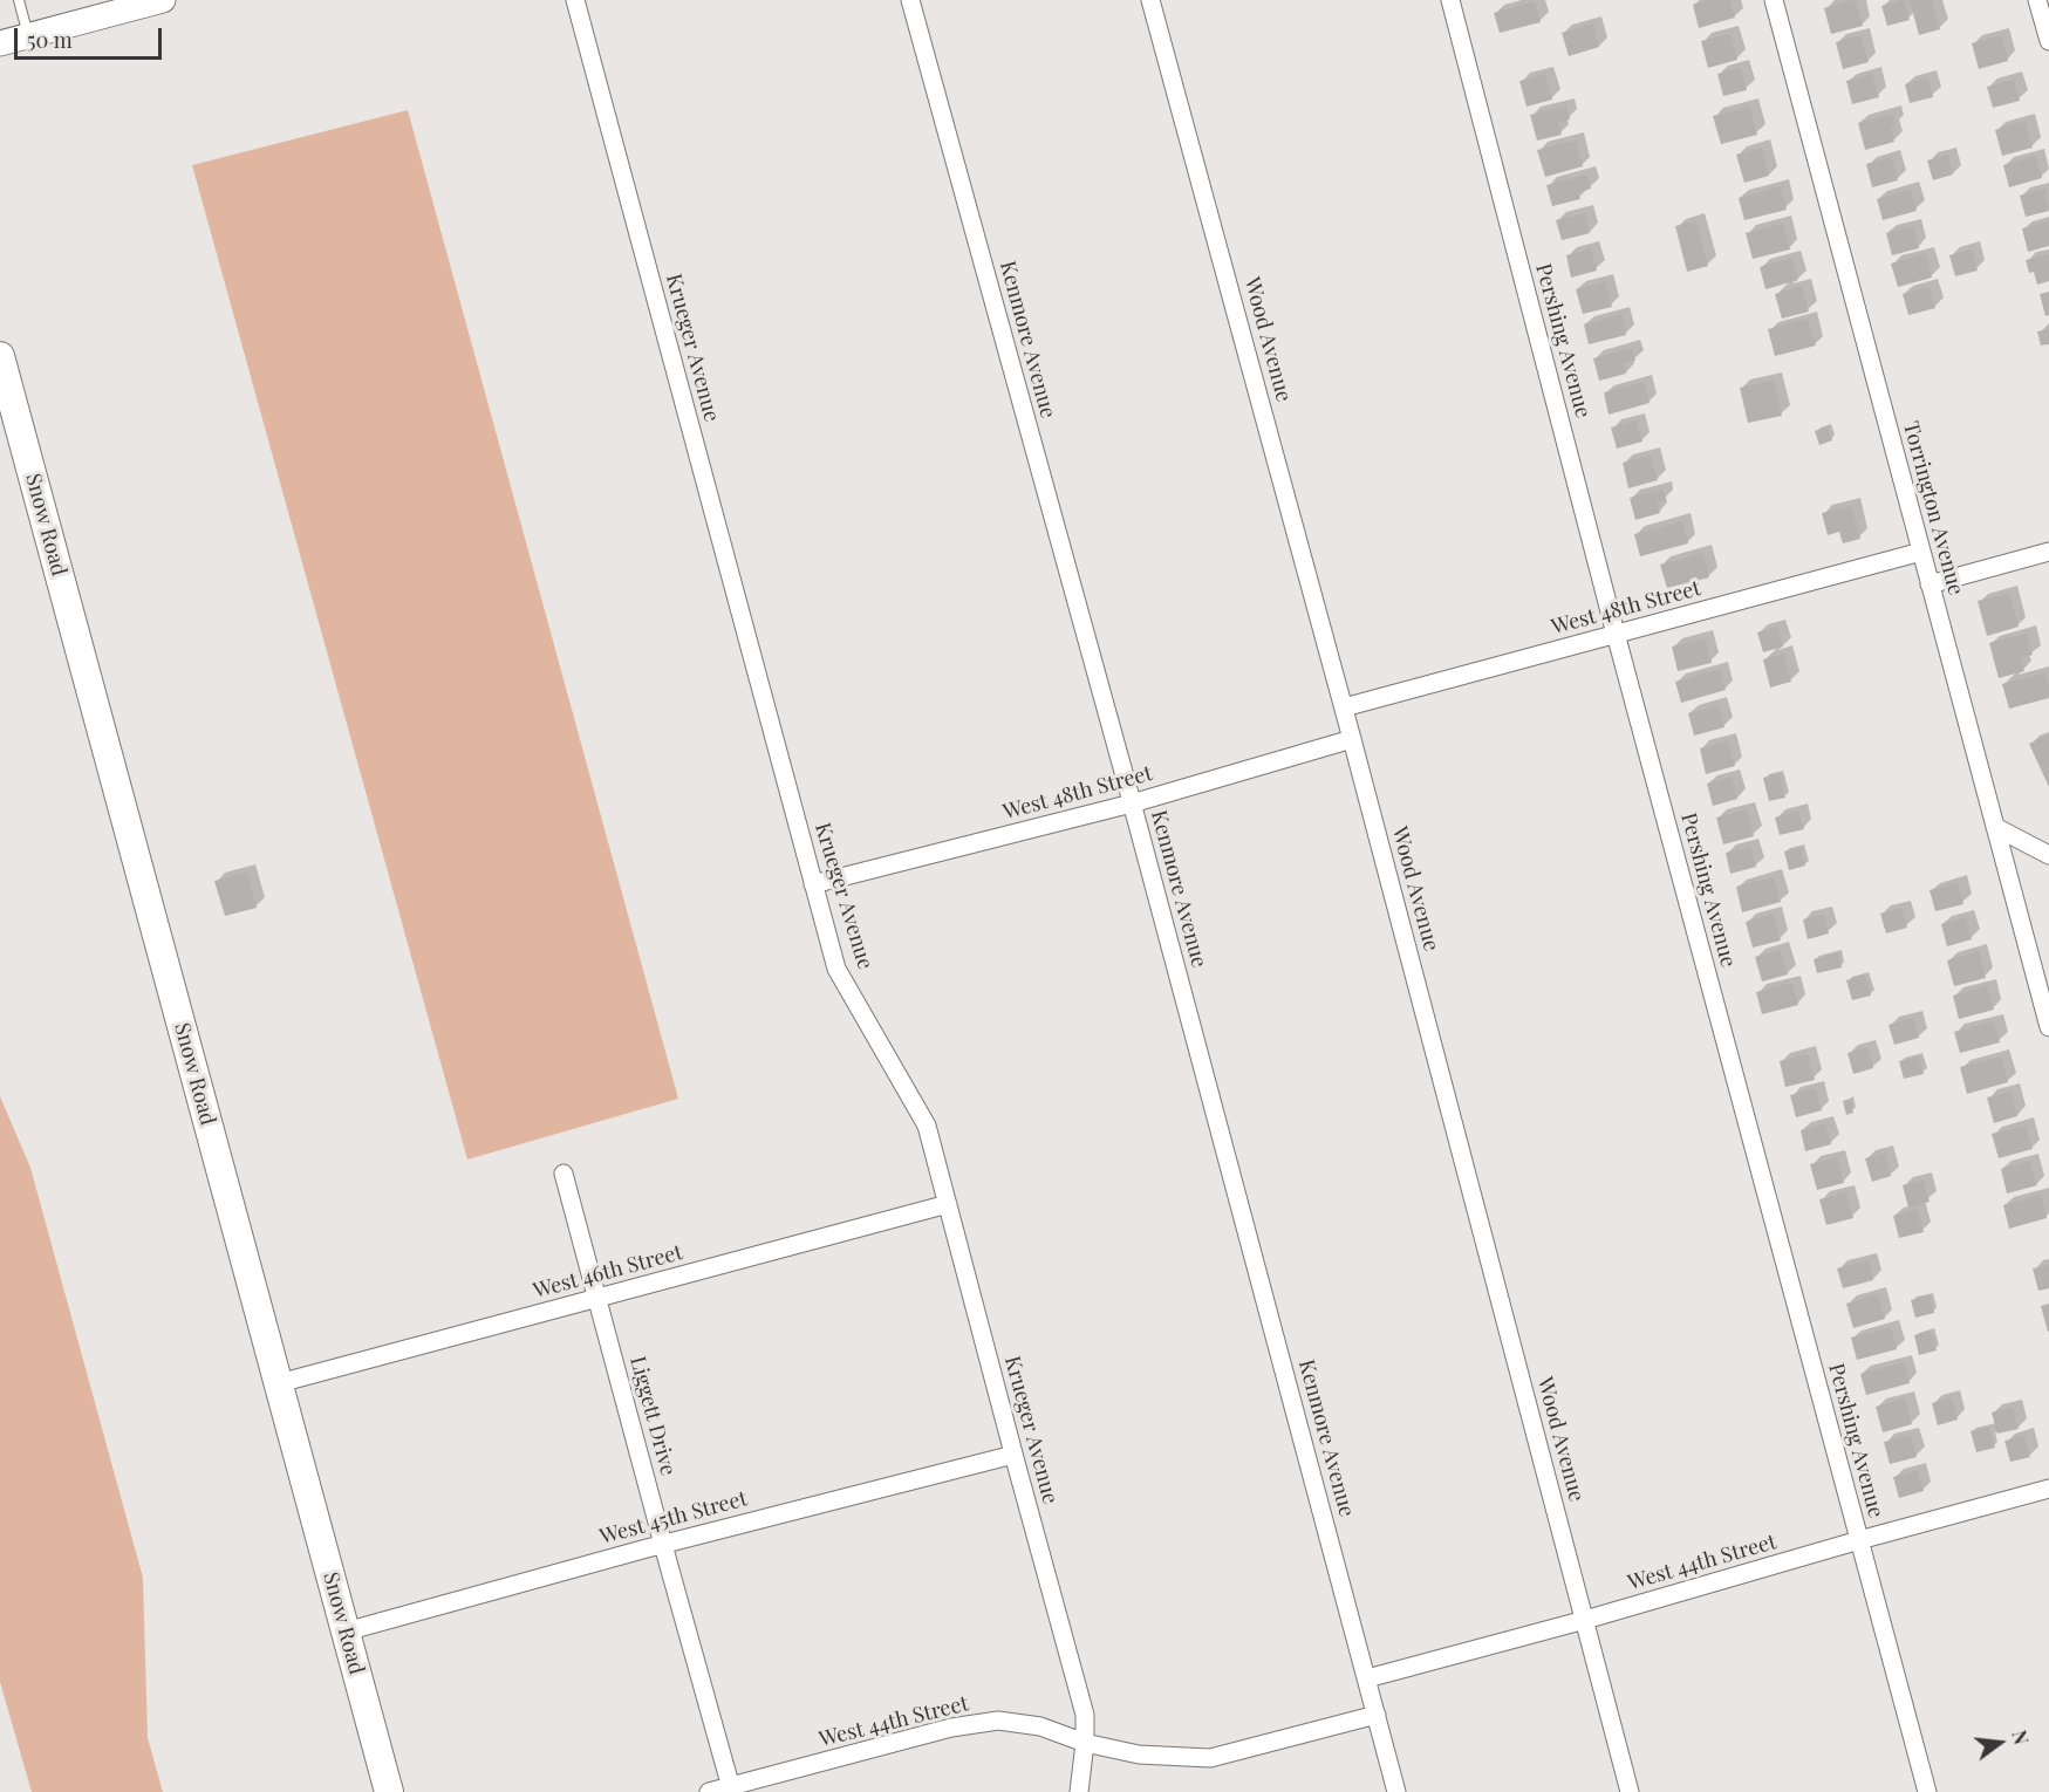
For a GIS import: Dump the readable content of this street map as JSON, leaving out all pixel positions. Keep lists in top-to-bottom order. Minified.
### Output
{"streets":{"main road":["Snow Road"],"street":["Kenmore Avenue","Wood Avenue","Pershing Avenue","Krueger Avenue","Torrington Avenue","West 48th Street","West 46th Street","Liggett Drive","West 45th Street","West 44th Street"]},"crossings":[["Kenmore Avenue","West 48th Street"],["Kenmore Avenue","West 44th Street"],["Wood Avenue","West 48th Street"],["Wood Avenue","West 44th Street"],["Pershing Avenue","West 48th Street"],["Pershing Avenue","West 44th Street"],["Krueger Avenue","West 48th Street"],["Krueger Avenue","West 46th Street"],["Krueger Avenue","West 45th Street"],["Krueger Avenue","West 44th Street"],["Torrington Avenue","West 48th Street"],["Snow Road","West 46th Street"],["Snow Road","West 45th Street"],["West 46th Street","Liggett Drive"],["Liggett Drive","West 45th Street"],["Liggett Drive","West 44th Street"]],"scale_bar":"50 m","north":"right"}
